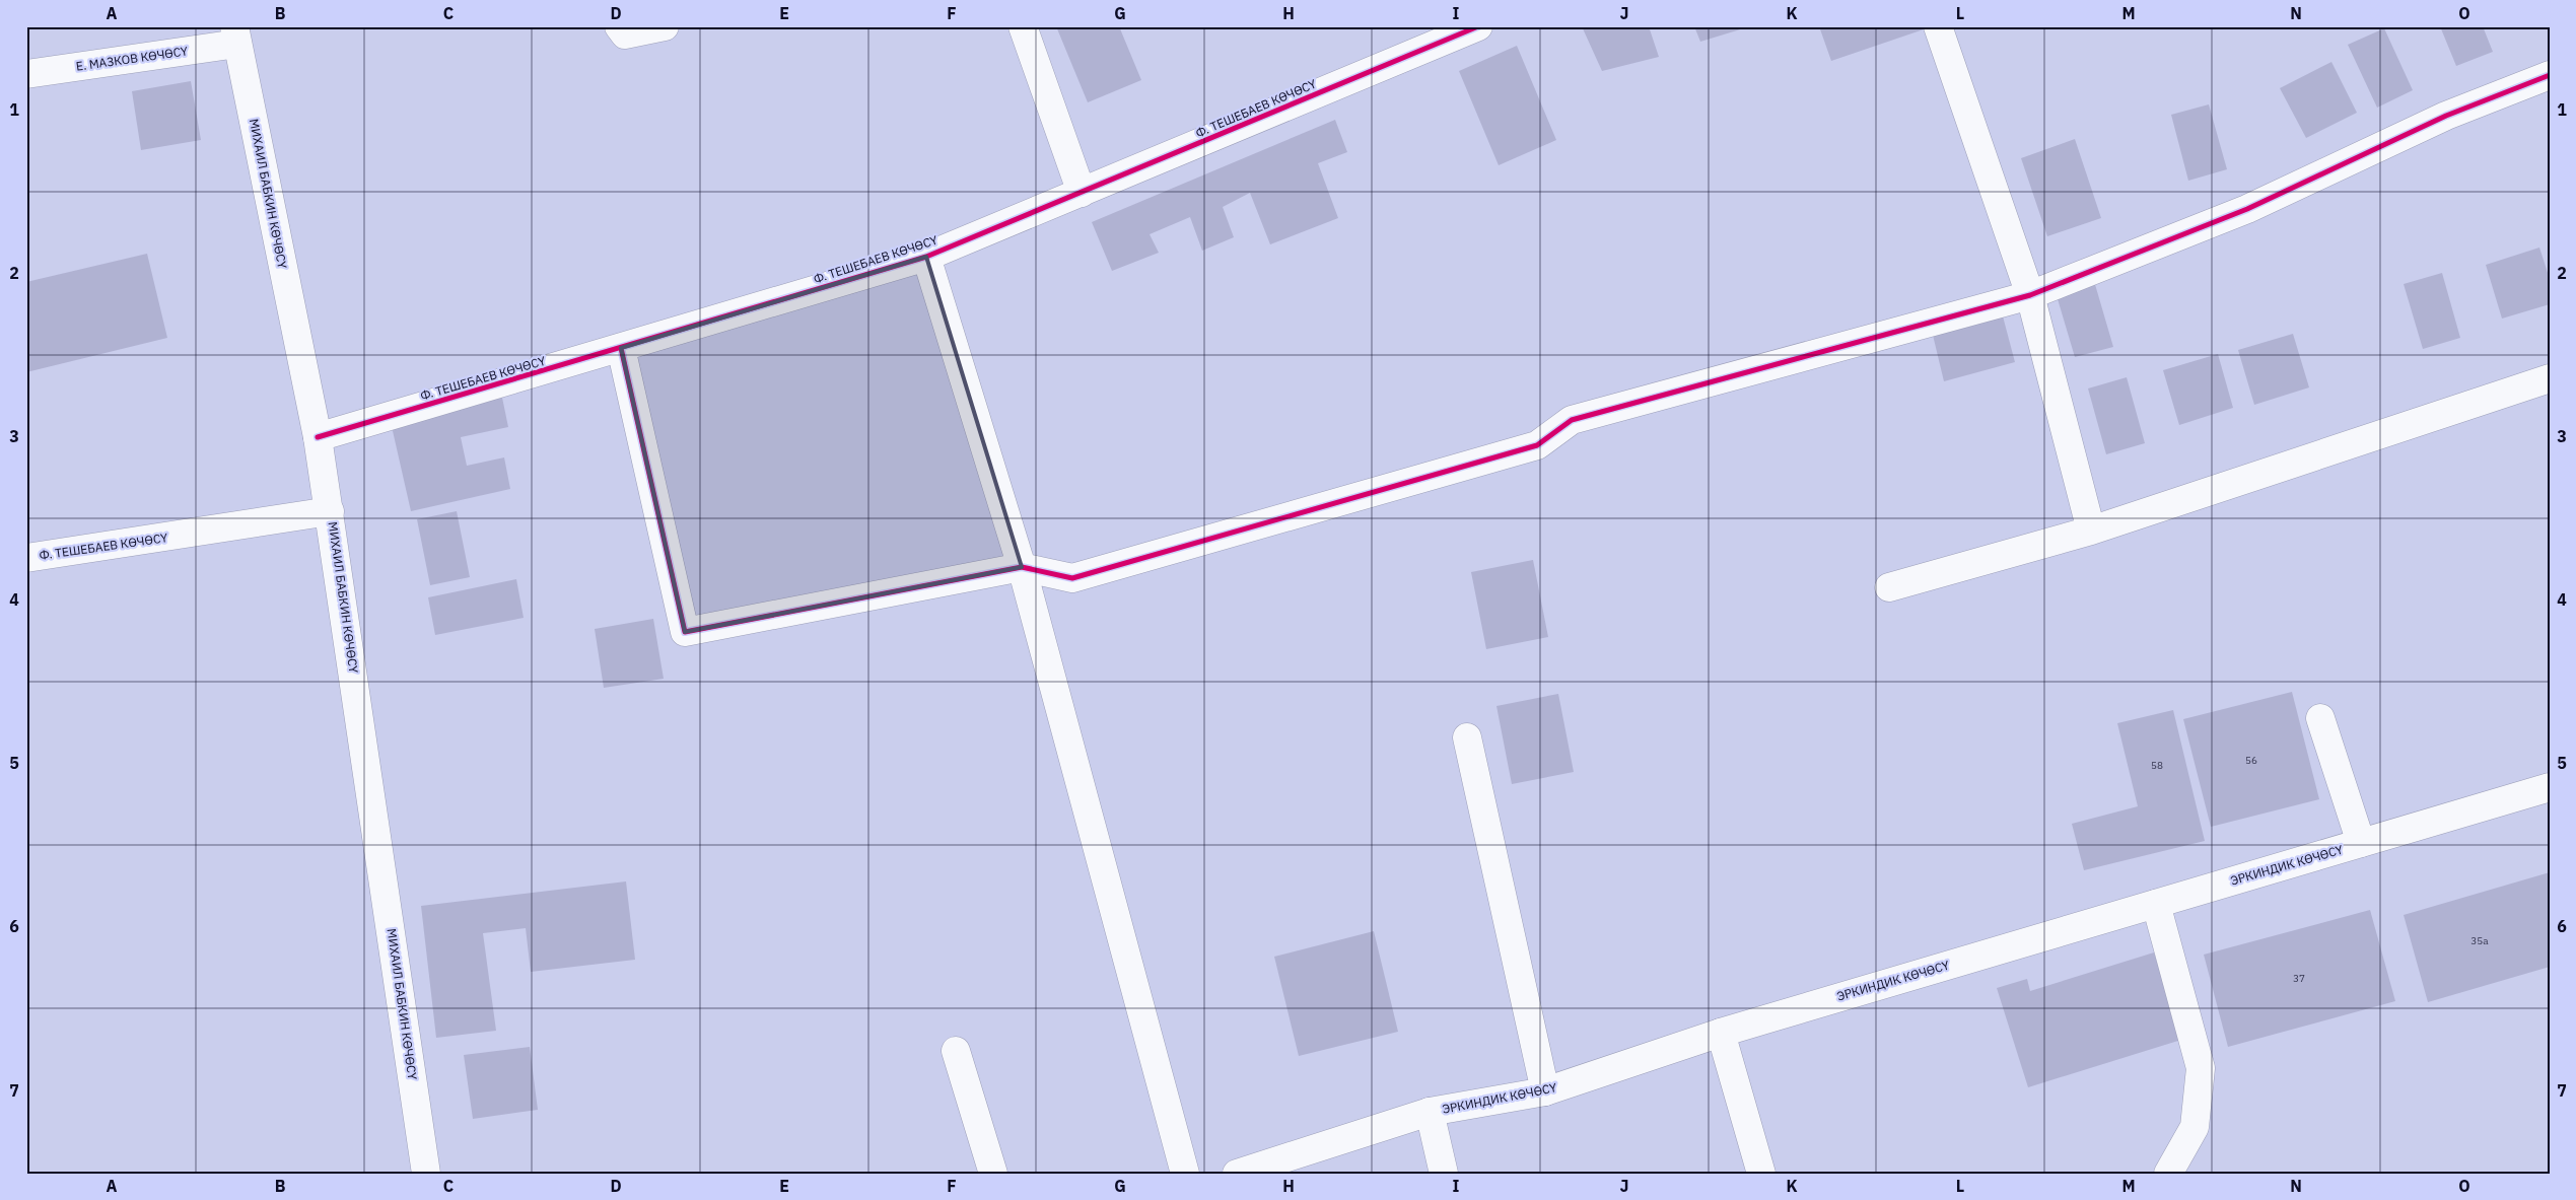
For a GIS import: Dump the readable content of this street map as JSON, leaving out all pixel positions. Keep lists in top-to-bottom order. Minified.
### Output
{"streets":{"street":["Е. МАЗКОВ КӨЧӨСҮ","Ф. ТЕШЕБАЕВ КӨЧӨСҮ","МИХАИЛ БАБКИН КӨЧӨСҮ","ЭРКИНДИК КӨЧӨСҮ"]},"crossings":[["Е. МАЗКОВ КӨЧӨСҮ","МИХАИЛ БАБКИН КӨЧӨСҮ"],["Ф. ТЕШЕБАЕВ КӨЧӨСҮ","МИХАИЛ БАБКИН КӨЧӨСҮ"]],"house_numbers":["56","58","35а","37"],"grid":{"columns":["A","B","C","D","E","F","G","H","I","J","K","L","M","N","O"],"rows":["1","2","3","4","5","6","7"]}}
